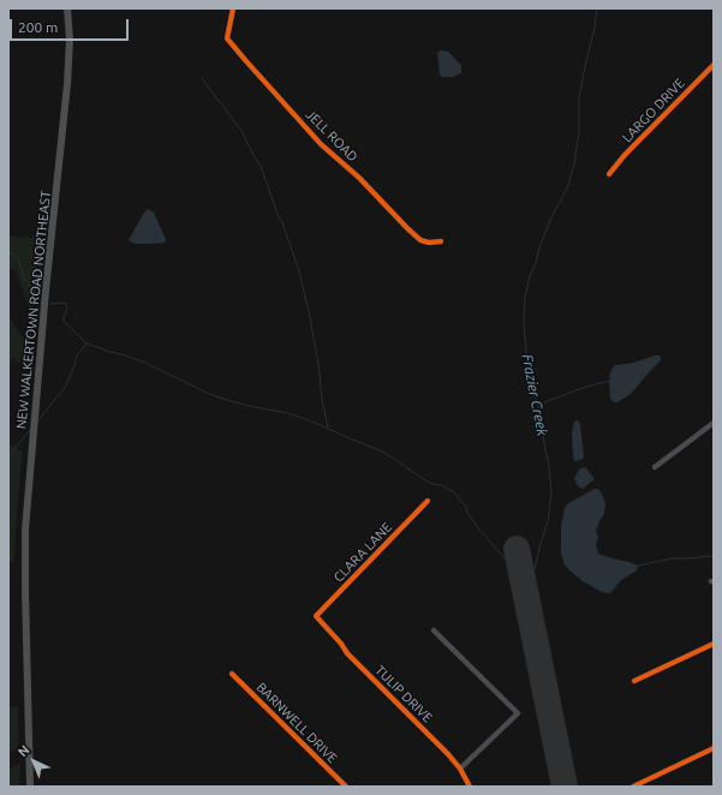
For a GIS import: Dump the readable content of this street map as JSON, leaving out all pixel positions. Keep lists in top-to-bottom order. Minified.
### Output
{"streets":{"main road":["NEW WALKERTOWN ROAD NORTHEAST"],"street":["LARGO DRIVE","JELL ROAD","CLARA LANE","TULIP DRIVE","BARNWELL DRIVE"]},"crossings":[["CLARA LANE","TULIP DRIVE"]],"water":["Frazier Creek"],"scale_bar":"200 m","north":"top left"}
